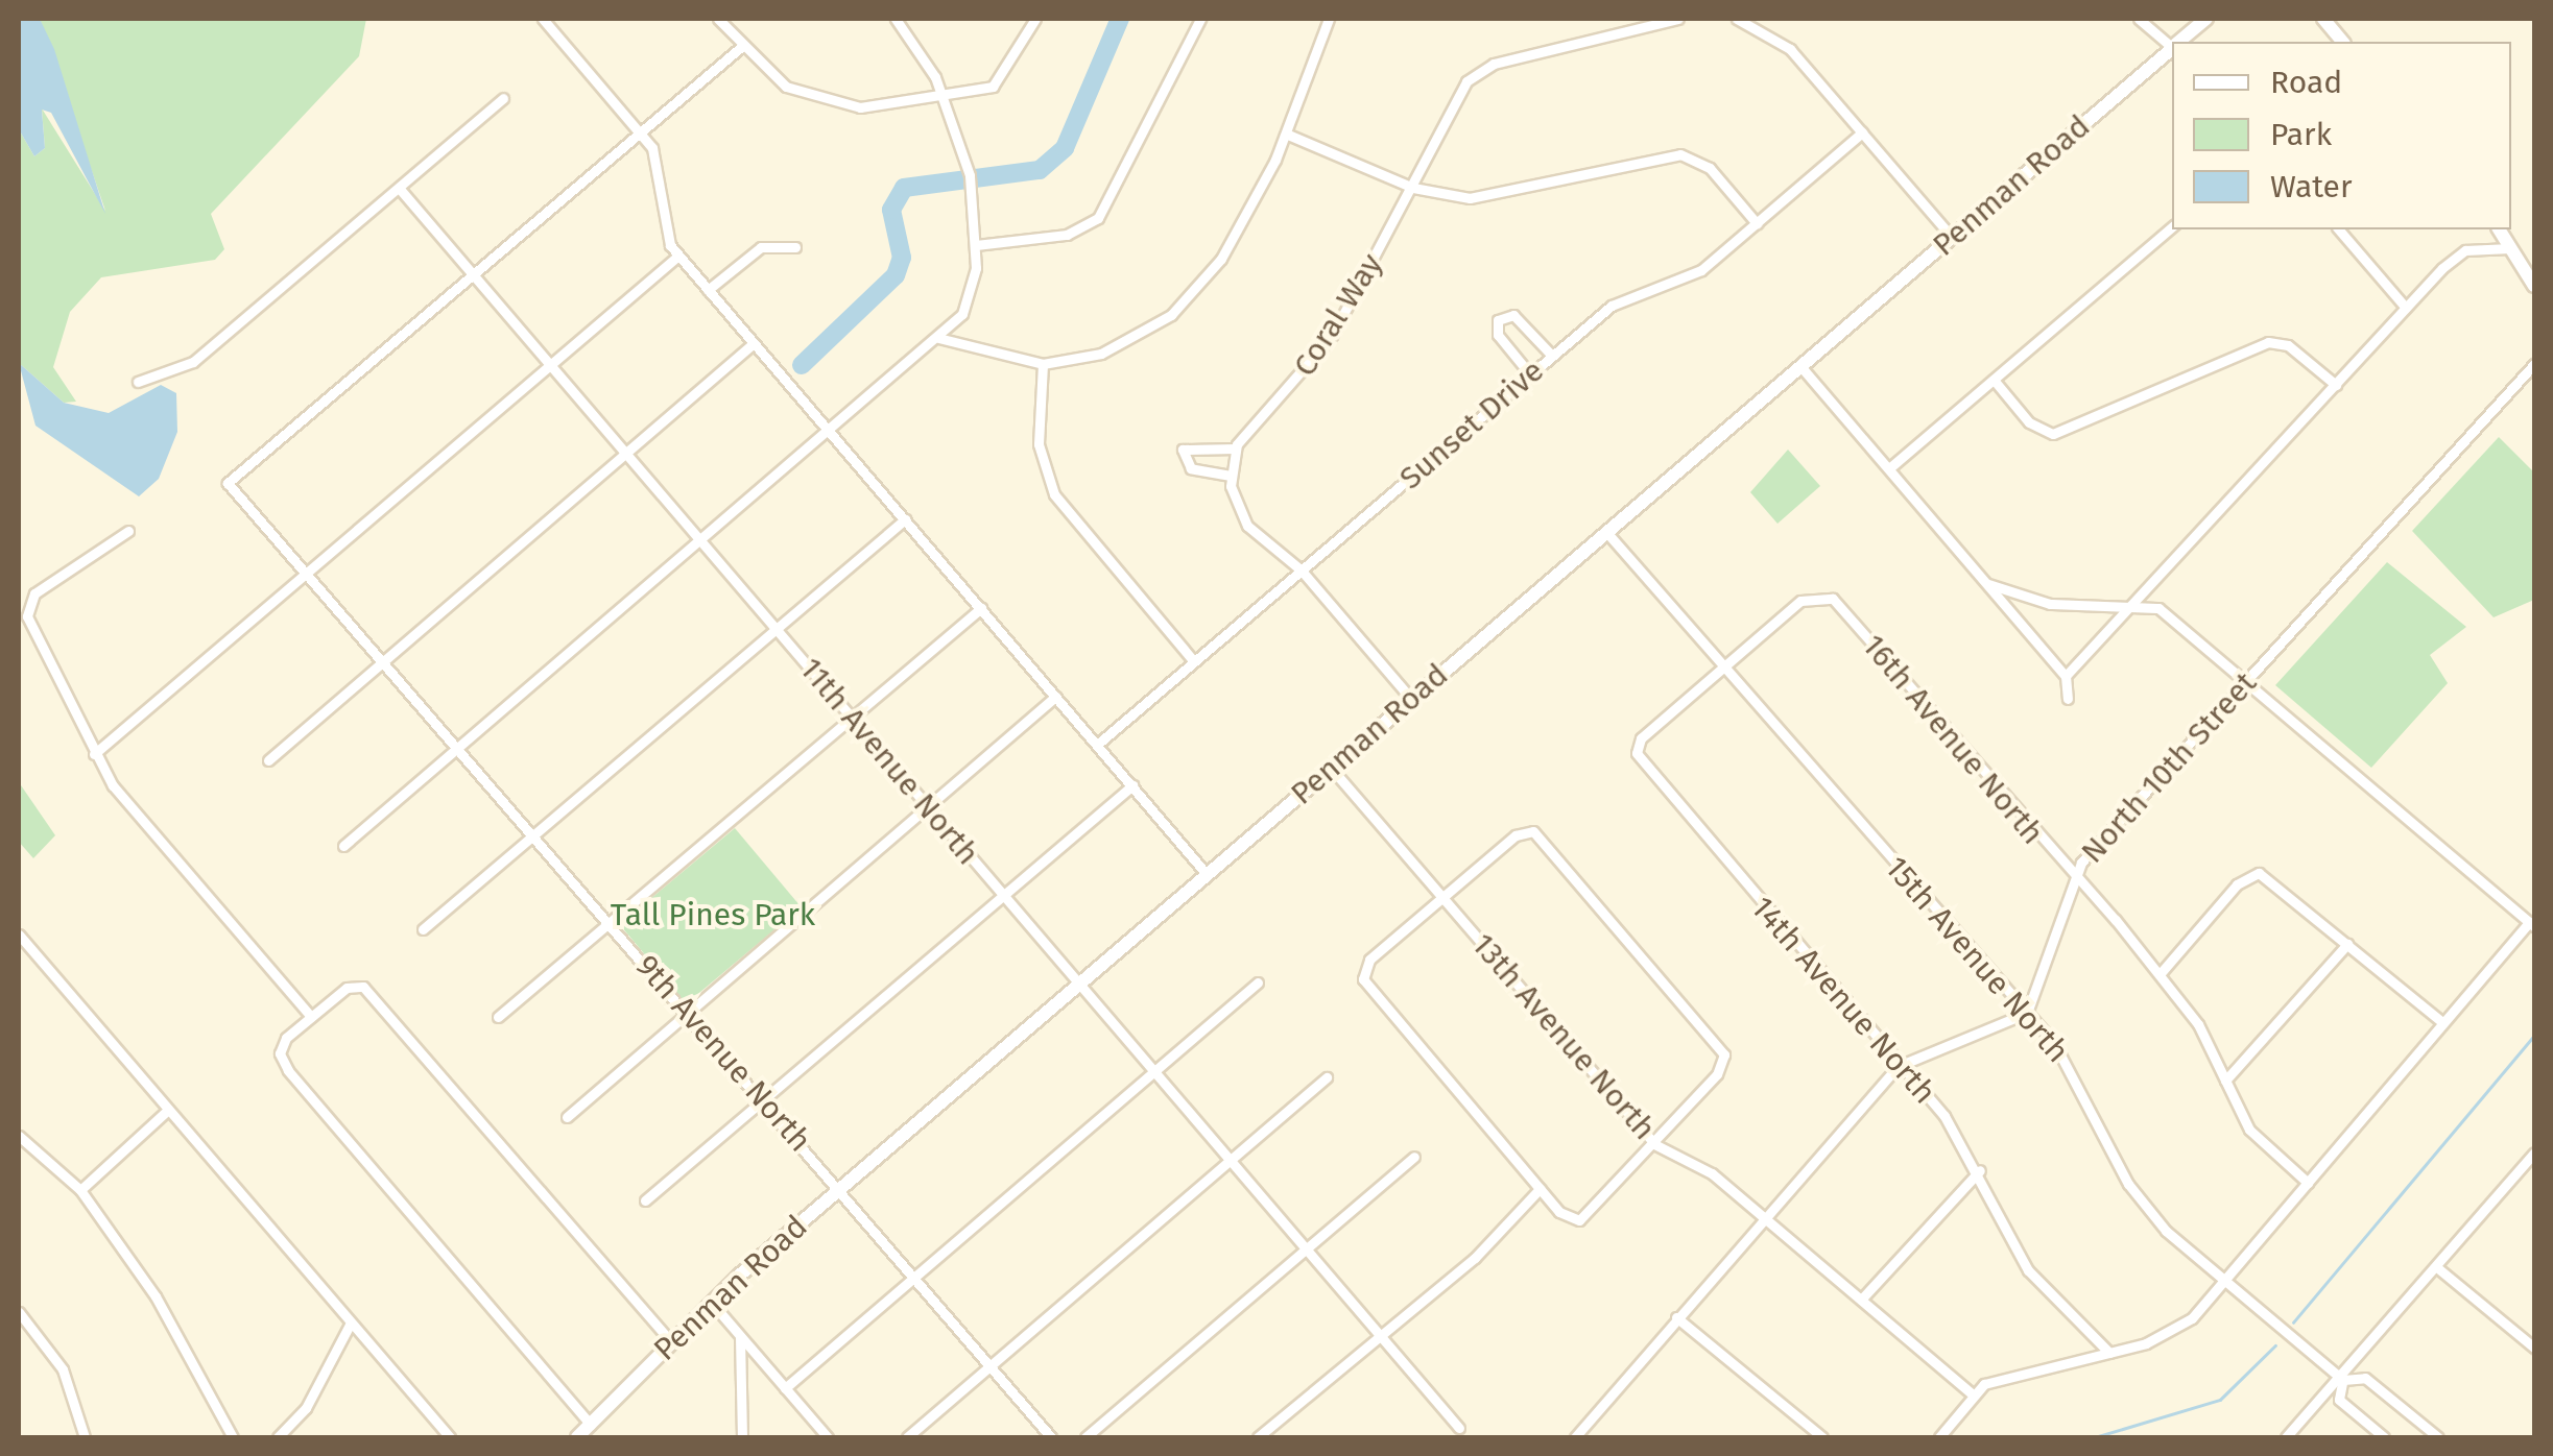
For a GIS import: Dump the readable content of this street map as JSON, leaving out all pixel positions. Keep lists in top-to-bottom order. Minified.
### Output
{"streets":{"street":["Penman Road","Coral Way","Sunset Drive","16th Avenue North","11th Avenue North","North 10th Street","15th Avenue North","14th Avenue North","13th Avenue North","9th Avenue North"]},"crossings":[["Penman Road","Coral Way"],["Penman Road","11th Avenue North"],["Penman Road","15th Avenue North"],["Penman Road","13th Avenue North"],["Penman Road","9th Avenue North"],["Coral Way","Sunset Drive"],["16th Avenue North","North 10th Street"],["16th Avenue North","15th Avenue North"],["16th Avenue North","14th Avenue North"],["11th Avenue North","9th Avenue North"],["North 10th Street","15th Avenue North"],["15th Avenue North","14th Avenue North"]],"parks":["Tall Pines Park"],"legend":["Road","Park","Water"]}
